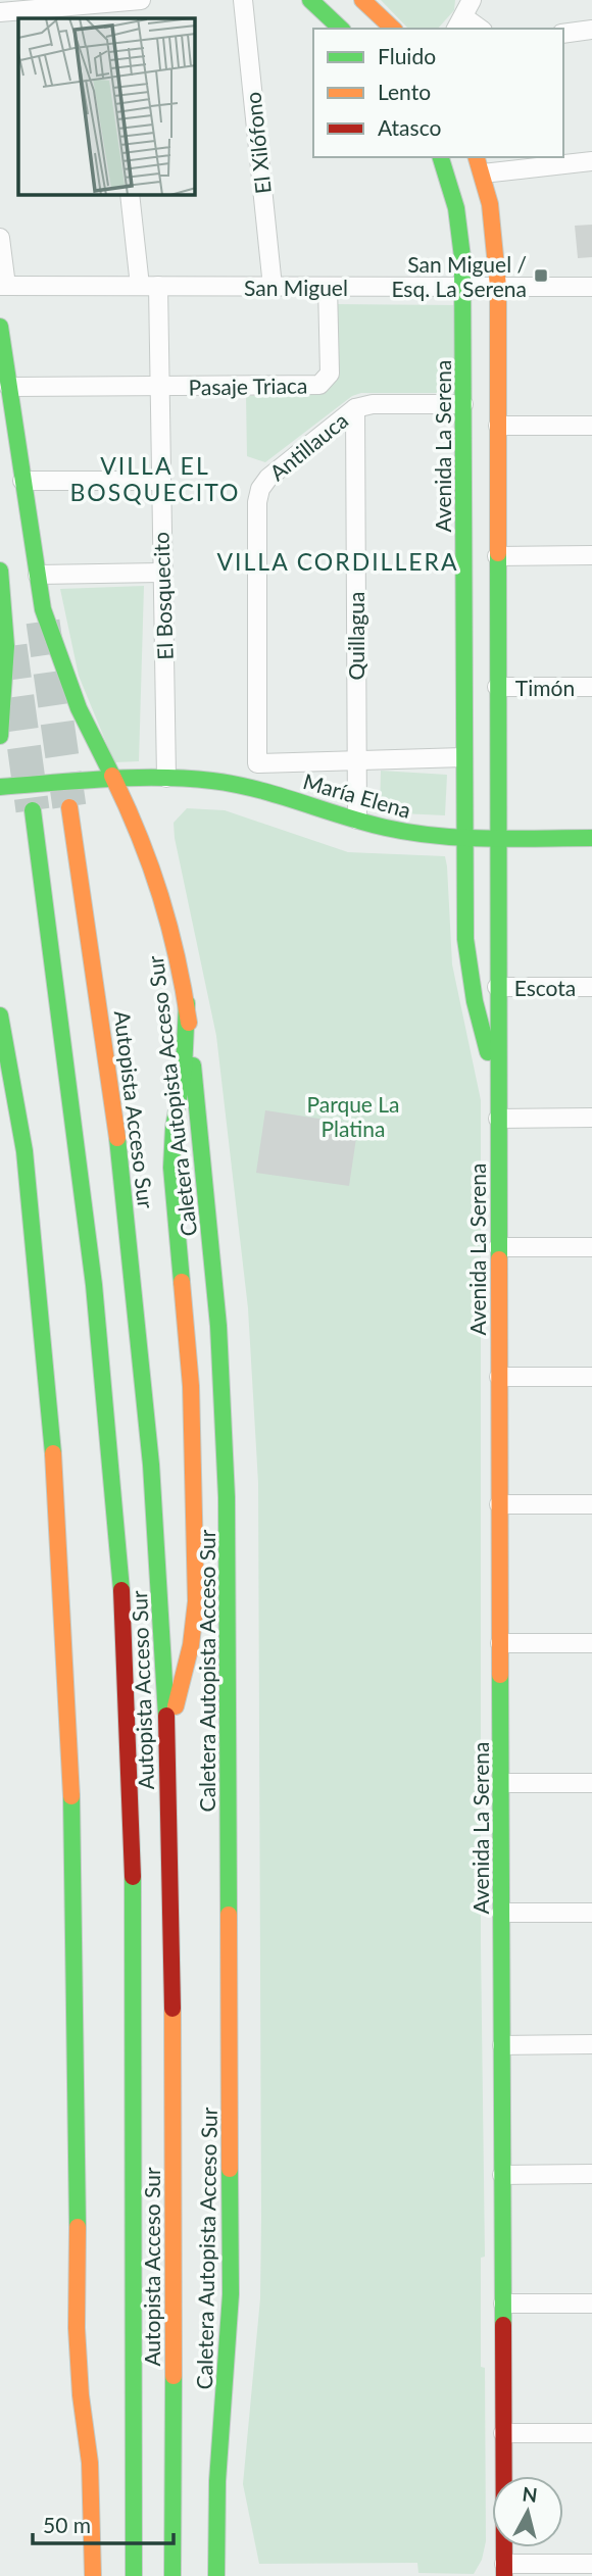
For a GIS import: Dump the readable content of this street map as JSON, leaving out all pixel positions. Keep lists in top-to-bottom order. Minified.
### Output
{"streets":{"main road":["Avenida La Serena","María Elena","Caletera Autopista Acceso Sur","Autopista Acceso Sur"],"street":["El Xilófono","San Miguel","Pasaje Triaca","Antillauca","El Bosquecito","Quillagua","Timón","Escota"]},"crossings":[["El Xilófono","San Miguel"],["San Miguel","Pasaje Triaca"],["San Miguel","Avenida La Serena"],["San Miguel","El Bosquecito"],["Pasaje Triaca","El Bosquecito"],["Antillauca","Avenida La Serena"],["Antillauca","Quillagua"],["Avenida La Serena","Timón"],["Avenida La Serena","María Elena"],["Avenida La Serena","Escota"],["El Bosquecito","María Elena"],["Quillagua","María Elena"],["María Elena","Caletera Autopista Acceso Sur"]],"districts":["VILLA EL BOSQUECITO","VILLA CORDILLERA"],"parks":["Parque La Platina"],"places":{"transit":["San Miguel / Esq. La Serena"]},"legend":["Fluido","Lento","Atasco"],"scale_bar":"50 m","north":"top"}
